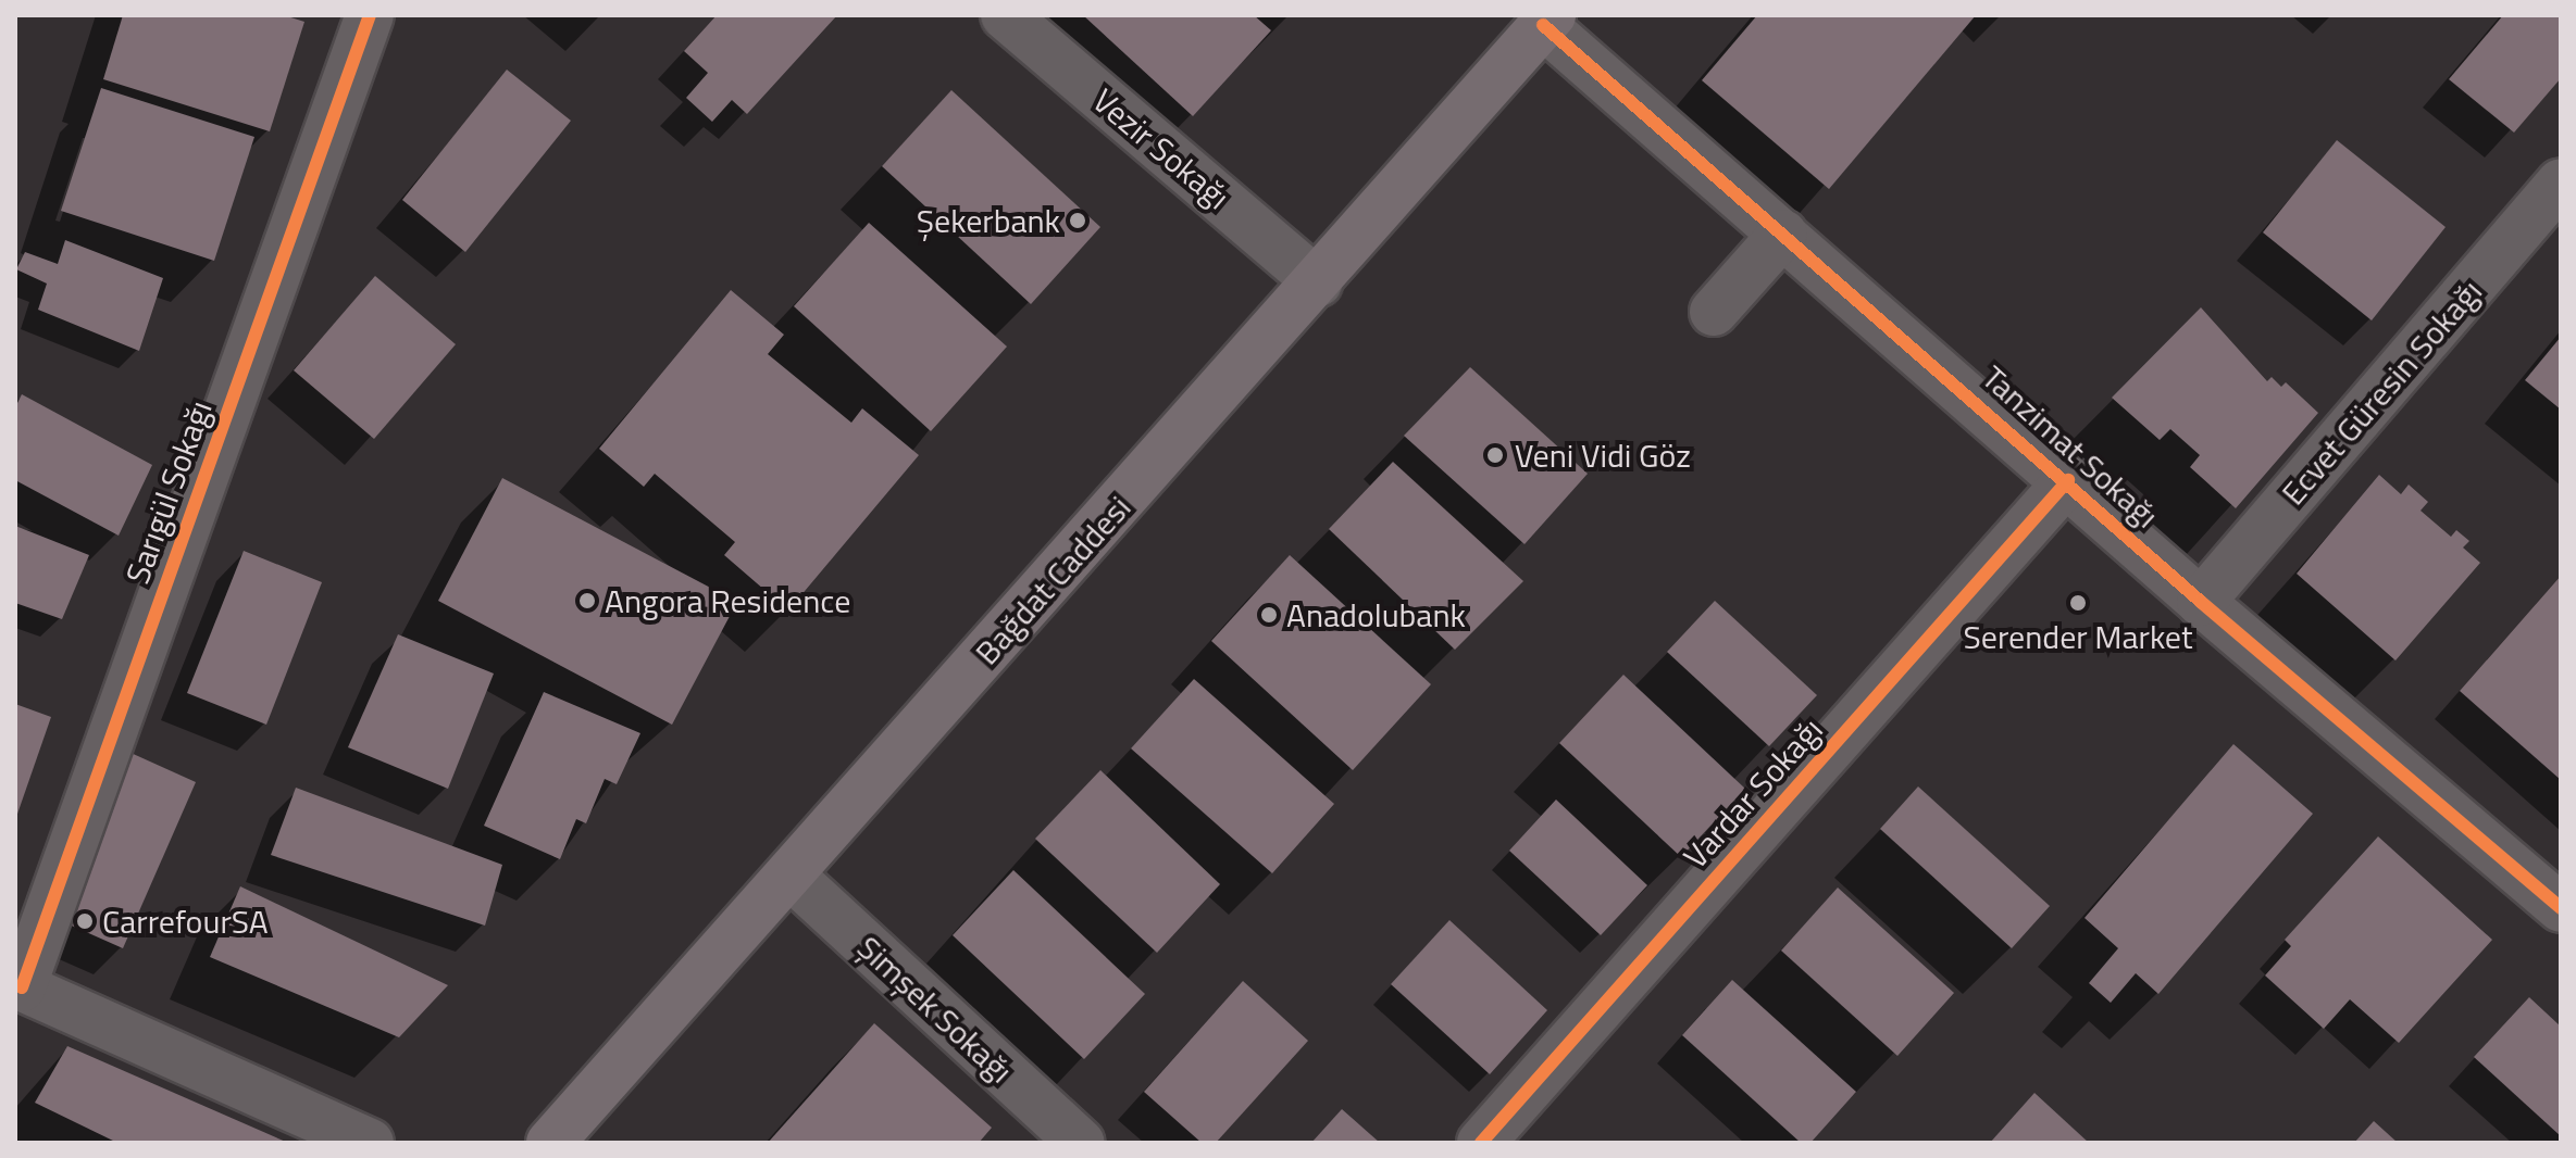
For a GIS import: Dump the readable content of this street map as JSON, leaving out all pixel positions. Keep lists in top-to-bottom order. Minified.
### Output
{"streets":{"main road":["Bağdat Caddesi"],"street":["Vezir Sokağı","Ecvet Güresin Sokağı","Tanzimat Sokağı","Sarıgül Sokağı","Vardar Sokağı","Şimşek Sokağı"]},"crossings":[["Vezir Sokağı","Bağdat Caddesi"],["Ecvet Güresin Sokağı","Tanzimat Sokağı"],["Tanzimat Sokağı","Bağdat Caddesi"],["Tanzimat Sokağı","Vardar Sokağı"],["Bağdat Caddesi","Şimşek Sokağı"]],"places":["Şekerbank","Veni Vidi Göz","Angora Residence","Serender Market","Anadolubank","CarrefourSA"]}
